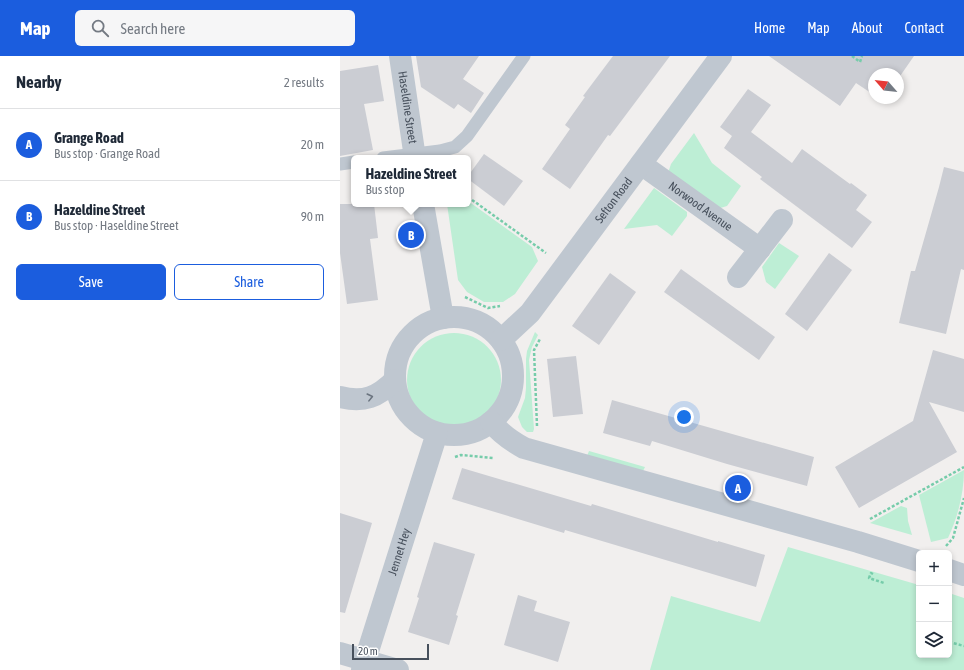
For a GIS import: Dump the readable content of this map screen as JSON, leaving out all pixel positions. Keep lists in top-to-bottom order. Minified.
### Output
{"streets":{"street":["Haseldine Street","Sefton Road","Norwood Avenue","Jennet Hey"]},"crossings":[["Sefton Road","Norwood Avenue"],["Sefton Road","Jennet Hey"]],"scale_bar":"20 m","north":"top left","page":{"header":"Map","search":"Search here","nav":["Home","Map","About","Contact"],"heading":["Nearby","2 results"],"list":[{"mark":"A","name":"Grange Road","note":"Bus stop · Grange Road","value":"20 m"},{"mark":"B","name":"Hazeldine Street","note":"Bus stop · Haseldine Street","value":"90 m"}],"popup":["Hazeldine Street","Bus stop"],"pins":["B","A"],"buttons":["Save","Share"],"map_buttons":["+","−"],"scale":"20 m"}}
